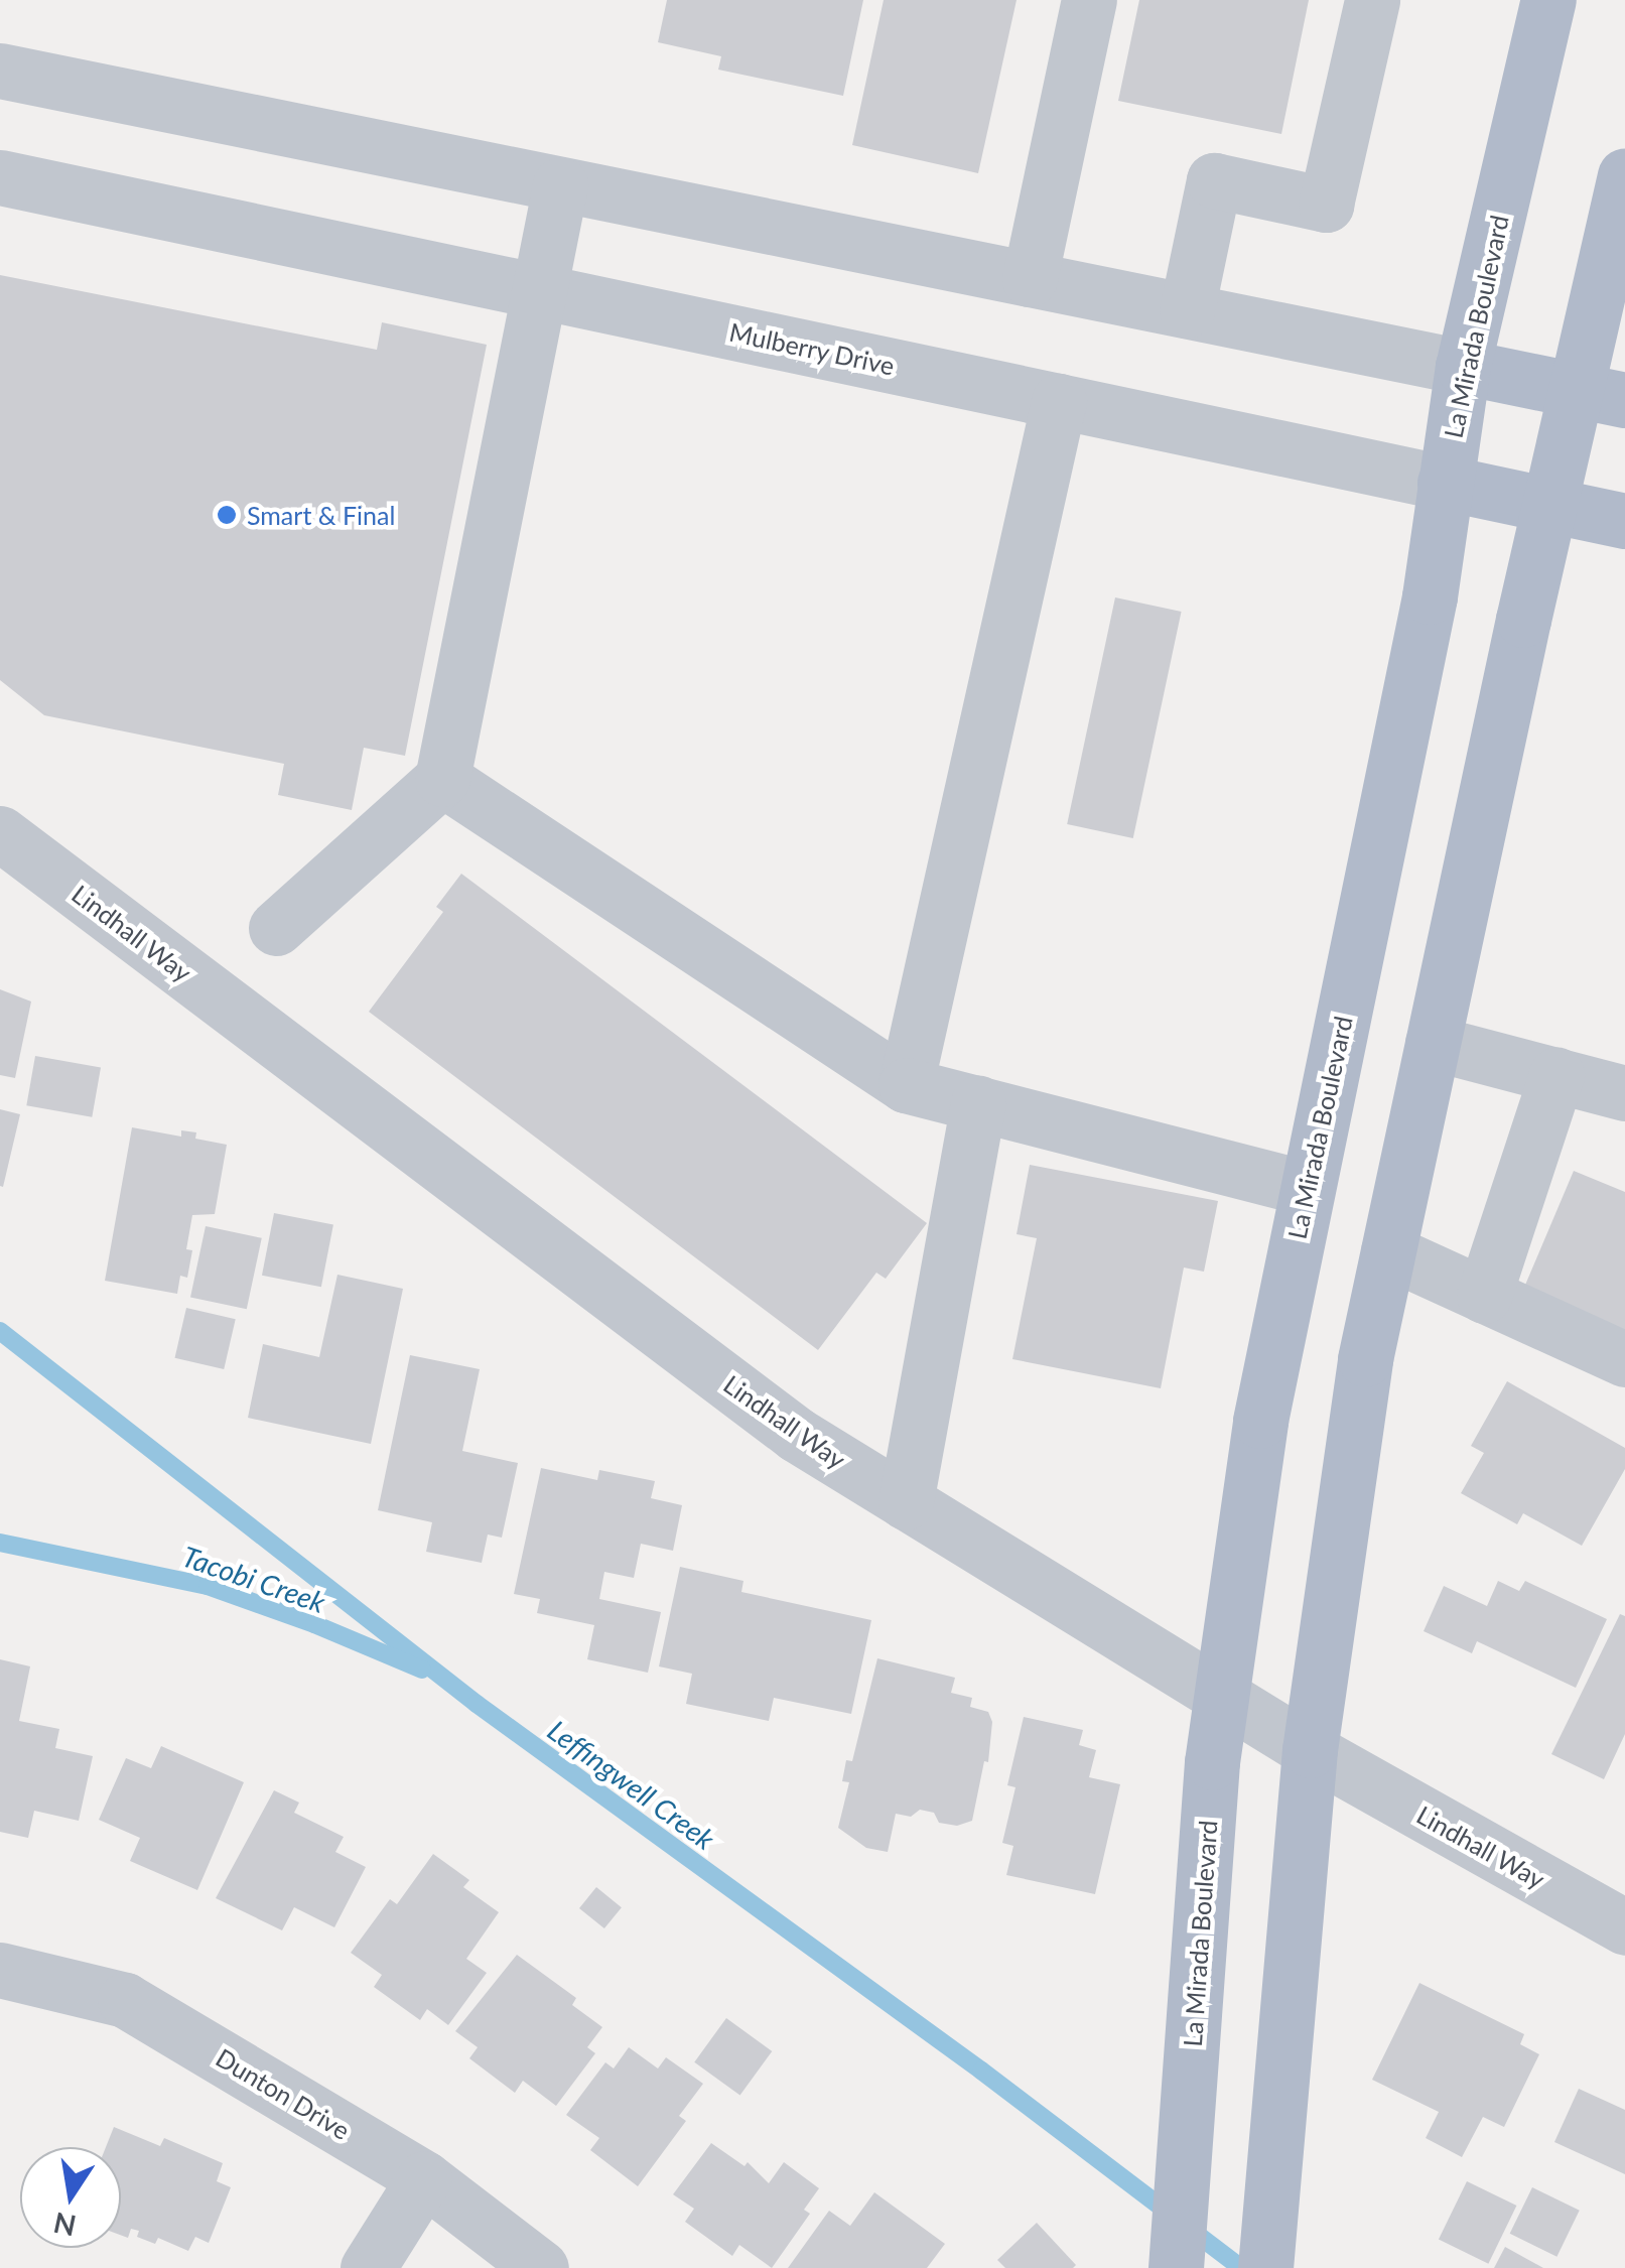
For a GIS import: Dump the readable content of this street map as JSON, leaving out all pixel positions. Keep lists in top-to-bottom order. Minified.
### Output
{"streets":{"main road":["La Mirada Boulevard","Mulberry Drive"],"street":["Lindhall Way","Dunton Drive"]},"crossings":[["La Mirada Boulevard","Mulberry Drive"],["La Mirada Boulevard","Lindhall Way"]],"water":["Tacobi Creek","Leffingwell Creek"],"places":["Smart & Final"],"north":"bottom"}
